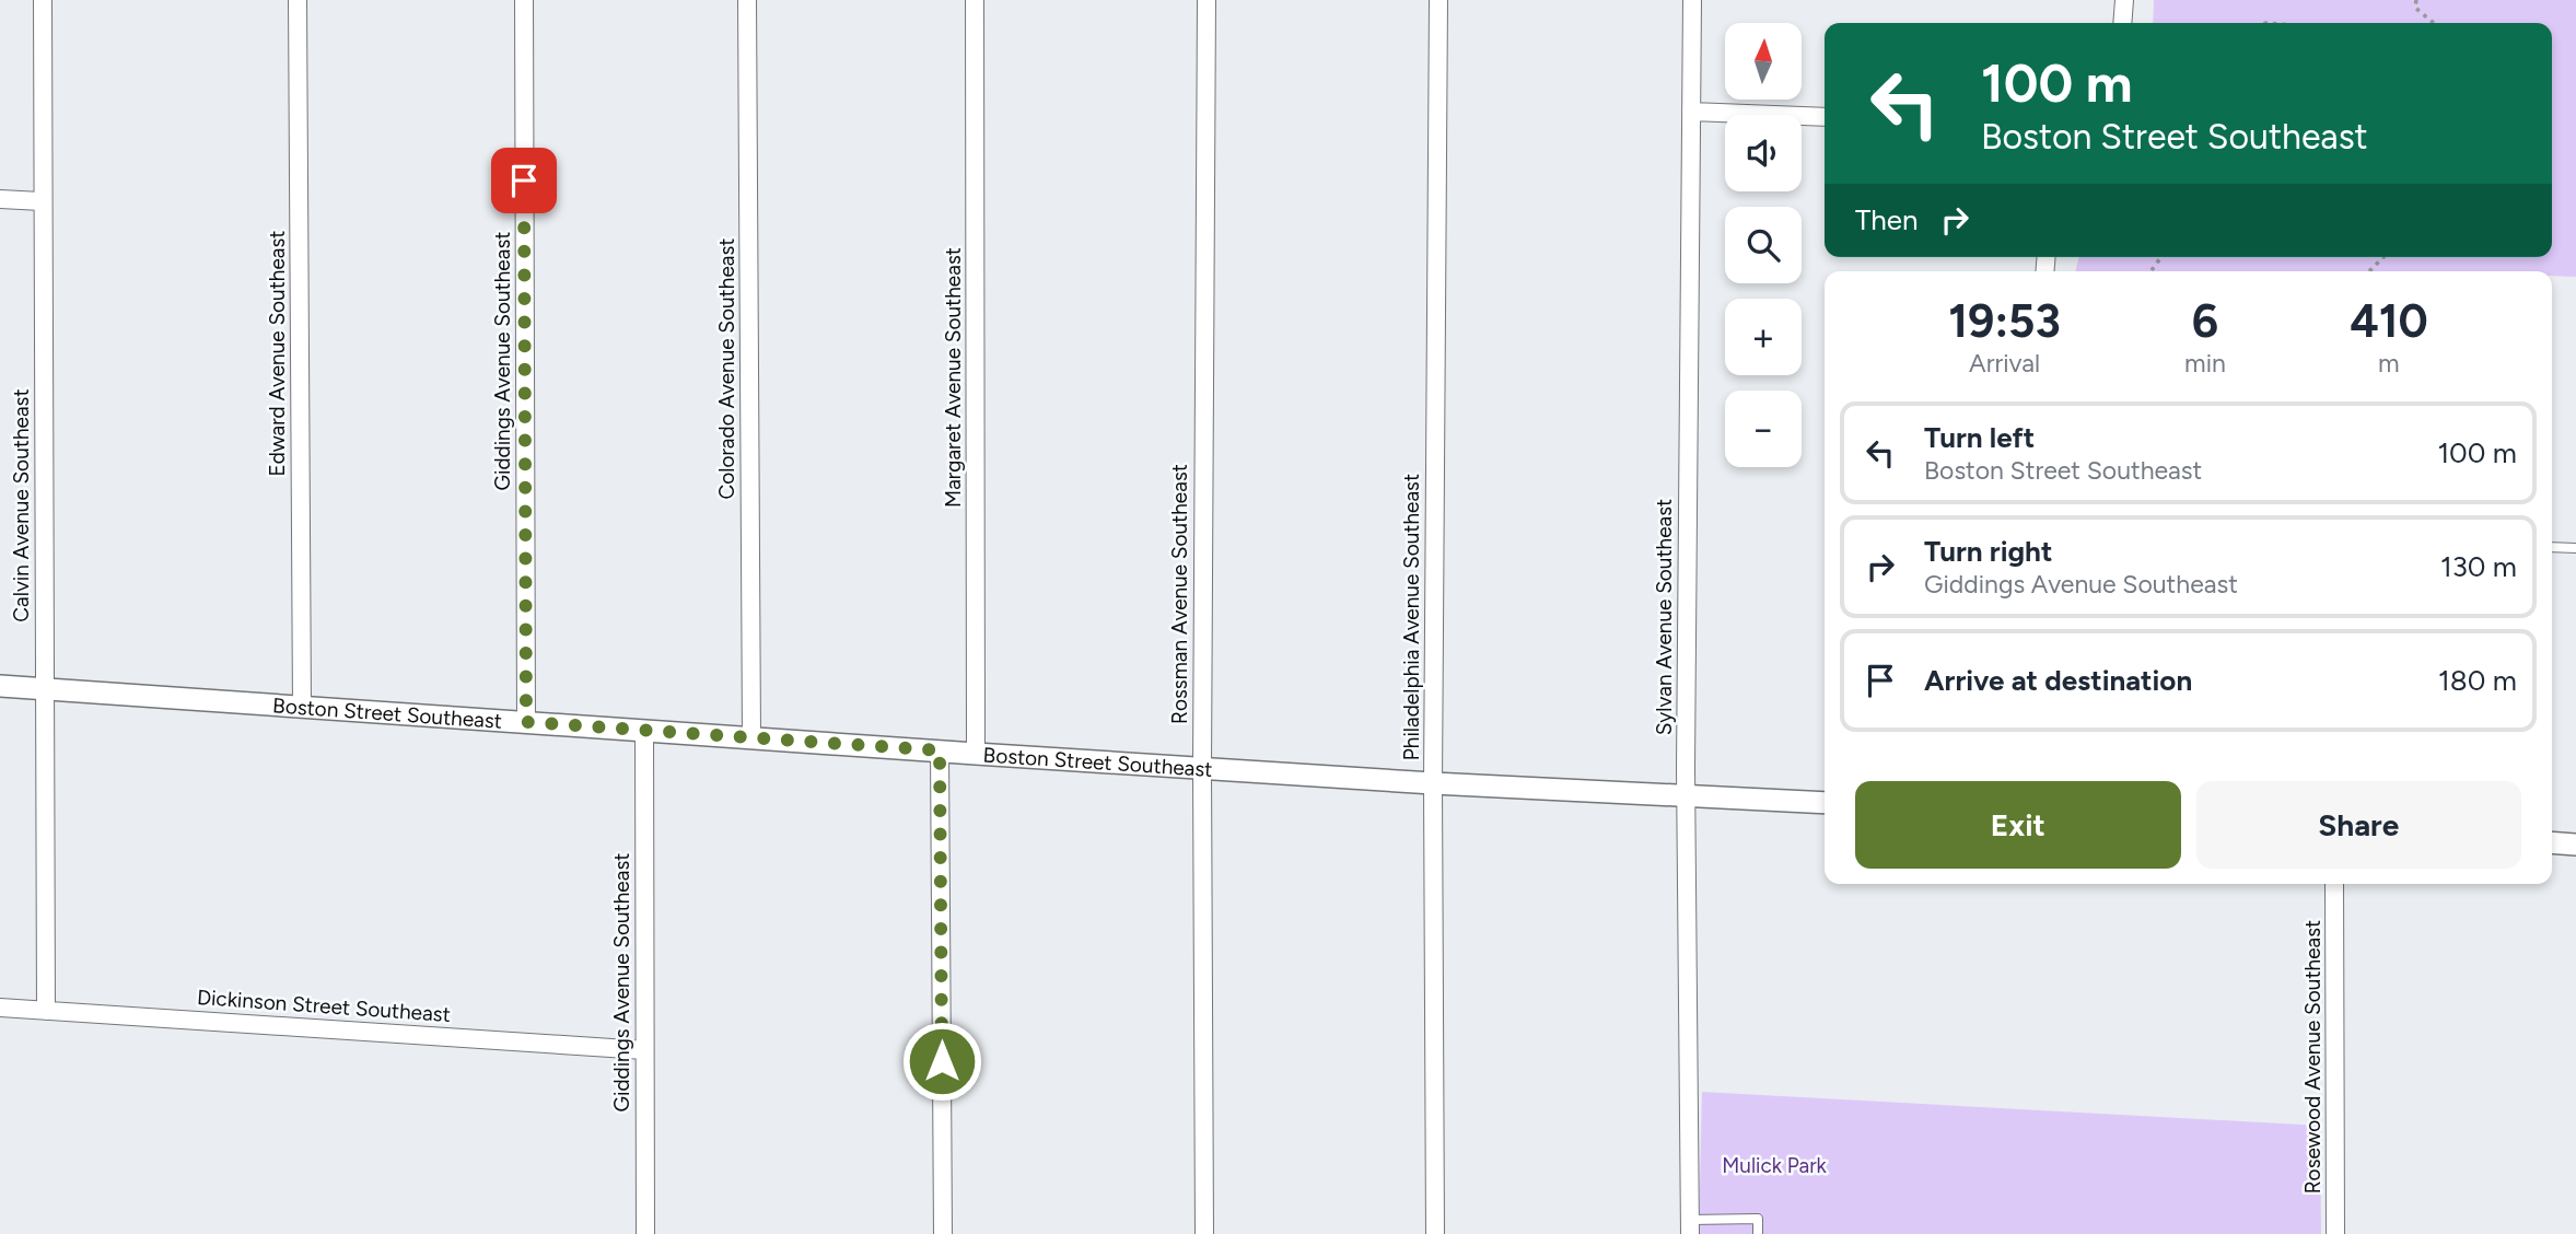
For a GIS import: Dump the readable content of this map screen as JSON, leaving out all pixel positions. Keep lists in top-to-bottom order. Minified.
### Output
{"streets":{"street":["Edward Avenue Southeast","Giddings Avenue Southeast","Colorado Avenue Southeast","Margaret Avenue Southeast","Calvin Avenue Southeast","Rossman Avenue Southeast","Philadelphia Avenue Southeast","Sylvan Avenue Southeast","Boston Street Southeast","Dickinson Street Southeast","Rosewood Avenue Southeast"]},"crossings":[["Edward Avenue Southeast","Boston Street Southeast"],["Giddings Avenue Southeast","Boston Street Southeast"],["Giddings Avenue Southeast","Dickinson Street Southeast"],["Colorado Avenue Southeast","Boston Street Southeast"],["Margaret Avenue Southeast","Boston Street Southeast"],["Calvin Avenue Southeast","Boston Street Southeast"],["Calvin Avenue Southeast","Dickinson Street Southeast"],["Rossman Avenue Southeast","Boston Street Southeast"],["Philadelphia Avenue Southeast","Boston Street Southeast"],["Sylvan Avenue Southeast","Boston Street Southeast"]],"parks":["Mulick Park"],"north":"top","page":{"map_buttons":["+","−"],"turn":["100 m","Boston Street Southeast"],"then":"Then","eta":["19:53","Arrival","6","min","410","m"],"list":[{"name":"Turn left","note":"Boston Street Southeast","value":"100 m"},{"name":"Turn right","note":"Giddings Avenue Southeast","value":"130 m"},{"name":"Arrive at destination","value":"180 m"}],"buttons":["Exit","Share"]}}
